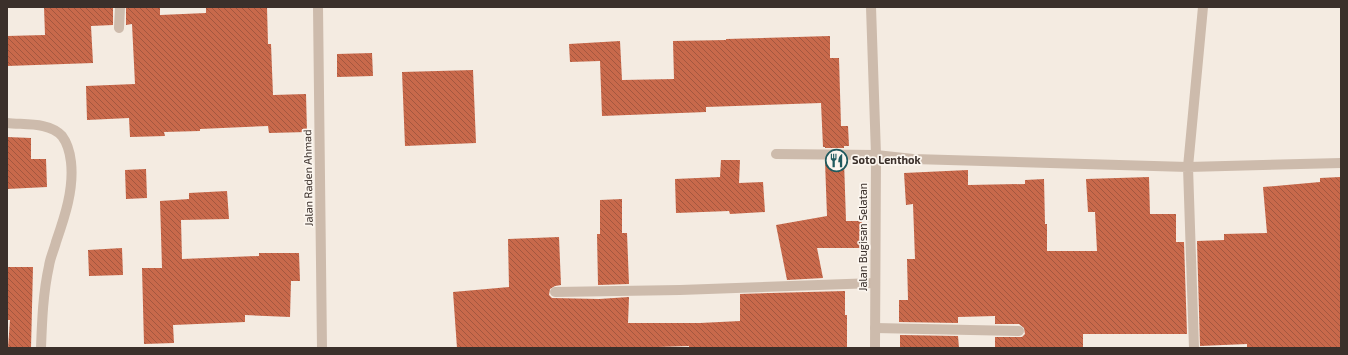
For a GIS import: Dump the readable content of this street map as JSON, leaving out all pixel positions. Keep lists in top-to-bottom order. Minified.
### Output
{"streets":{"street":["Jalan Raden Ahmad","Jalan Bugisan Selatan"]},"places":{"restaurant":["Soto Lenthok"]}}
